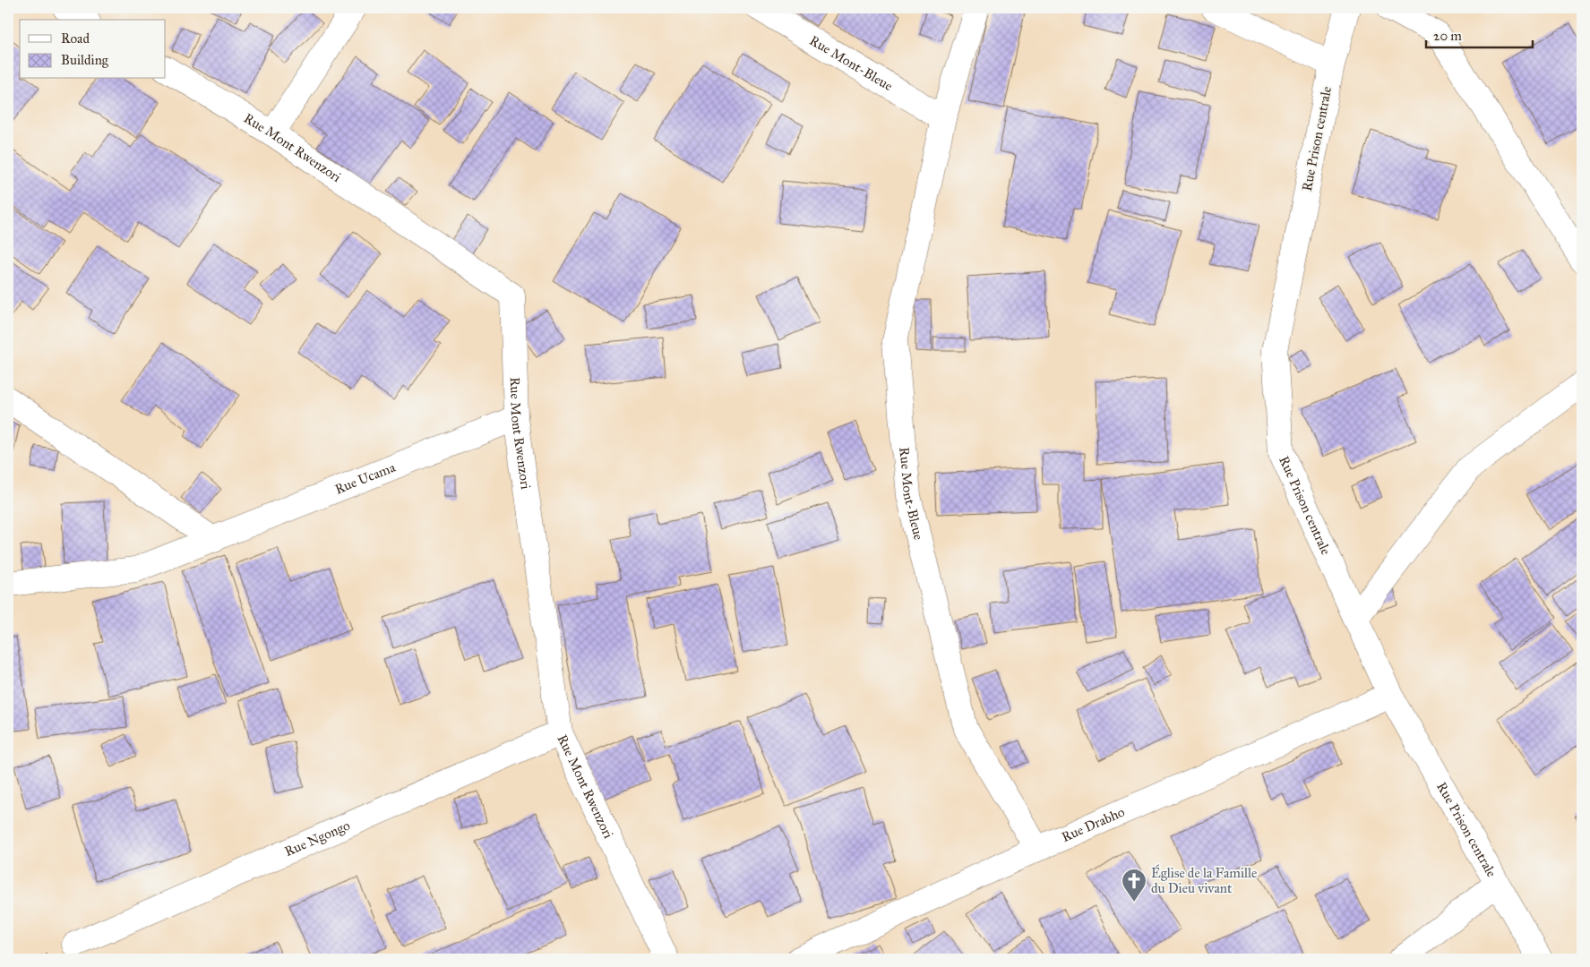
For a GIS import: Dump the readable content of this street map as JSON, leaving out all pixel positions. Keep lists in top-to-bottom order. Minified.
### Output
{"streets":{"street":["Rue Mont-Bleue","Rue Prison centrale","Rue Mont Rwenzori","Rue Ucama","Rue Drabho","Rue Ngongo"]},"crossings":[["Rue Mont-Bleue","Rue Drabho"],["Rue Prison centrale","Rue Drabho"],["Rue Mont Rwenzori","Rue Ucama"],["Rue Mont Rwenzori","Rue Ngongo"]],"places":{"church":["Église de la Famille du Dieu vivant"]},"legend":["Road","Building"],"scale_bar":"20 m"}
